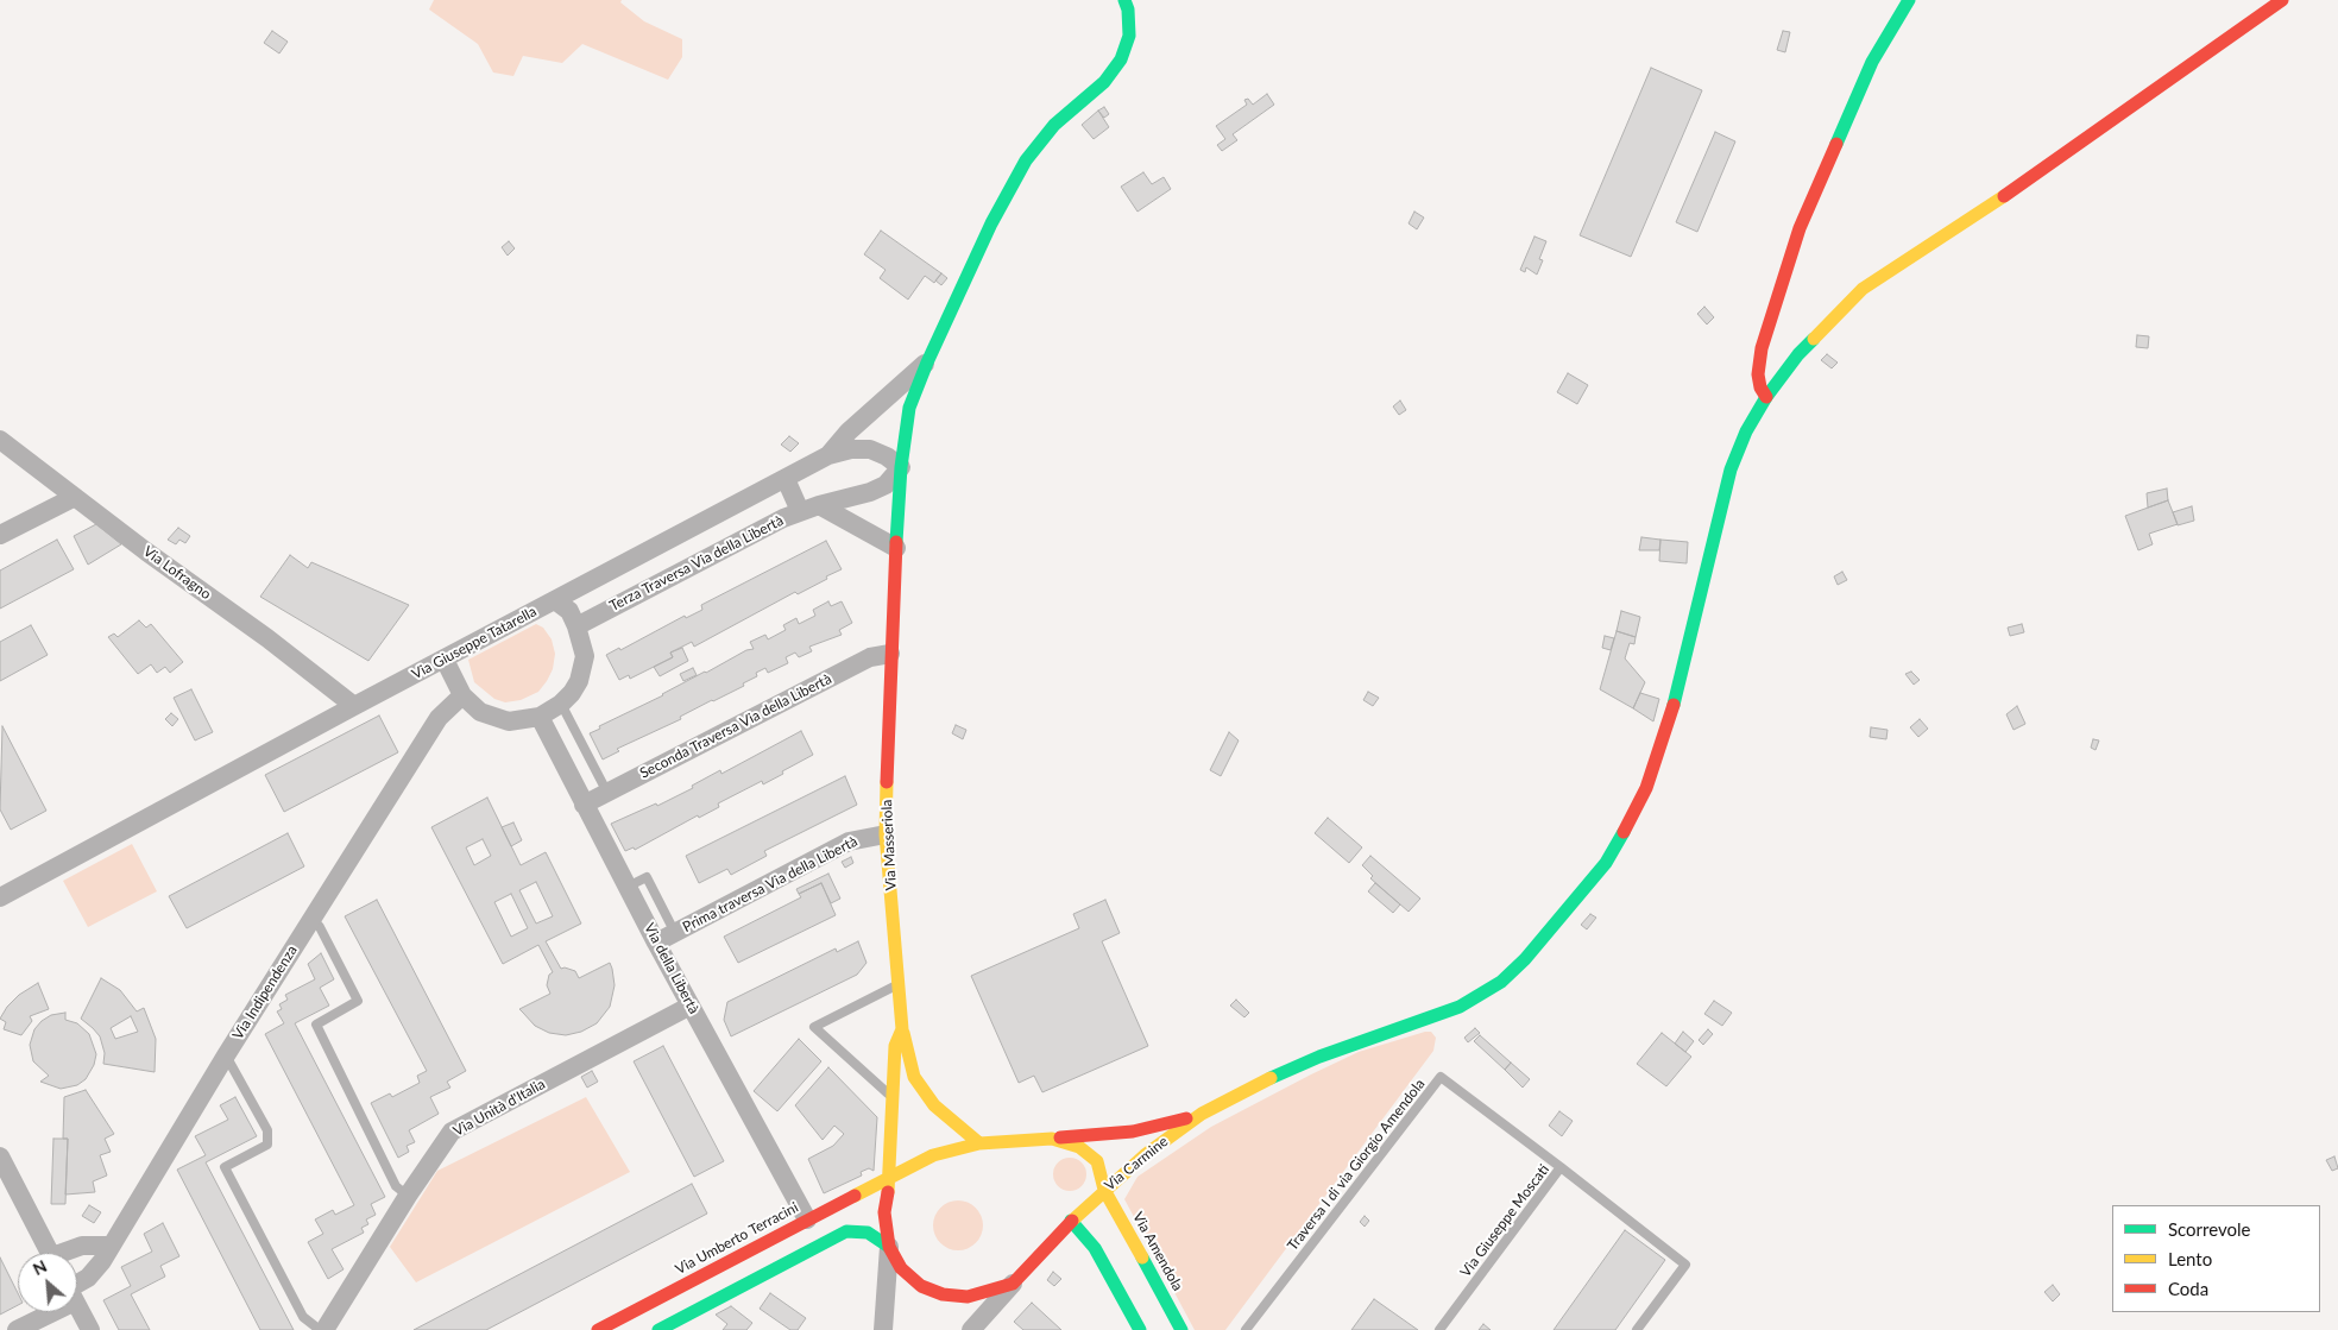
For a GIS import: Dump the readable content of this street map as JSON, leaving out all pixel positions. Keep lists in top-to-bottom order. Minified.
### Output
{"streets":{"street":["Terza Traversa Via della Libertà","Via Lofragno","Via Giuseppe Tatarella","Seconda Traversa Via della Libertà","Via Masseriola","Prima traversa Via della Libertà","Via della Libertà","Via Indipendenza","Via Unità d'Italia","Via Carmine","Via Umberto Terracini","Via Amendola"],"lane":["Traversa I di via Giorgio Amendola","Via Giuseppe Moscati"]},"crossings":[["Terza Traversa Via della Libertà","Via Giuseppe Tatarella"],["Terza Traversa Via della Libertà","Via Masseriola"],["Terza Traversa Via della Libertà","Via della Libertà"],["Terza Traversa Via della Libertà","Via Indipendenza"],["Via Lofragno","Via Giuseppe Tatarella"],["Via Giuseppe Tatarella","Via Masseriola"],["Via Giuseppe Tatarella","Via della Libertà"],["Via Giuseppe Tatarella","Via Indipendenza"],["Seconda Traversa Via della Libertà","Via Masseriola"],["Seconda Traversa Via della Libertà","Via della Libertà"],["Via Masseriola","Prima traversa Via della Libertà"],["Via Masseriola","Via Carmine"],["Via Masseriola","Via Umberto Terracini"],["Via Masseriola","Via Amendola"],["Prima traversa Via della Libertà","Via della Libertà"],["Via della Libertà","Via Indipendenza"],["Via della Libertà","Via Unità d'Italia"],["Via della Libertà","Via Umberto Terracini"],["Via Carmine","Via Umberto Terracini"],["Via Carmine","Via Amendola"],["Traversa I di via Giorgio Amendola","Via Giuseppe Moscati"],["Via Umberto Terracini","Via Amendola"]],"legend":["Scorrevole","Lento","Coda"],"north":"top left"}
